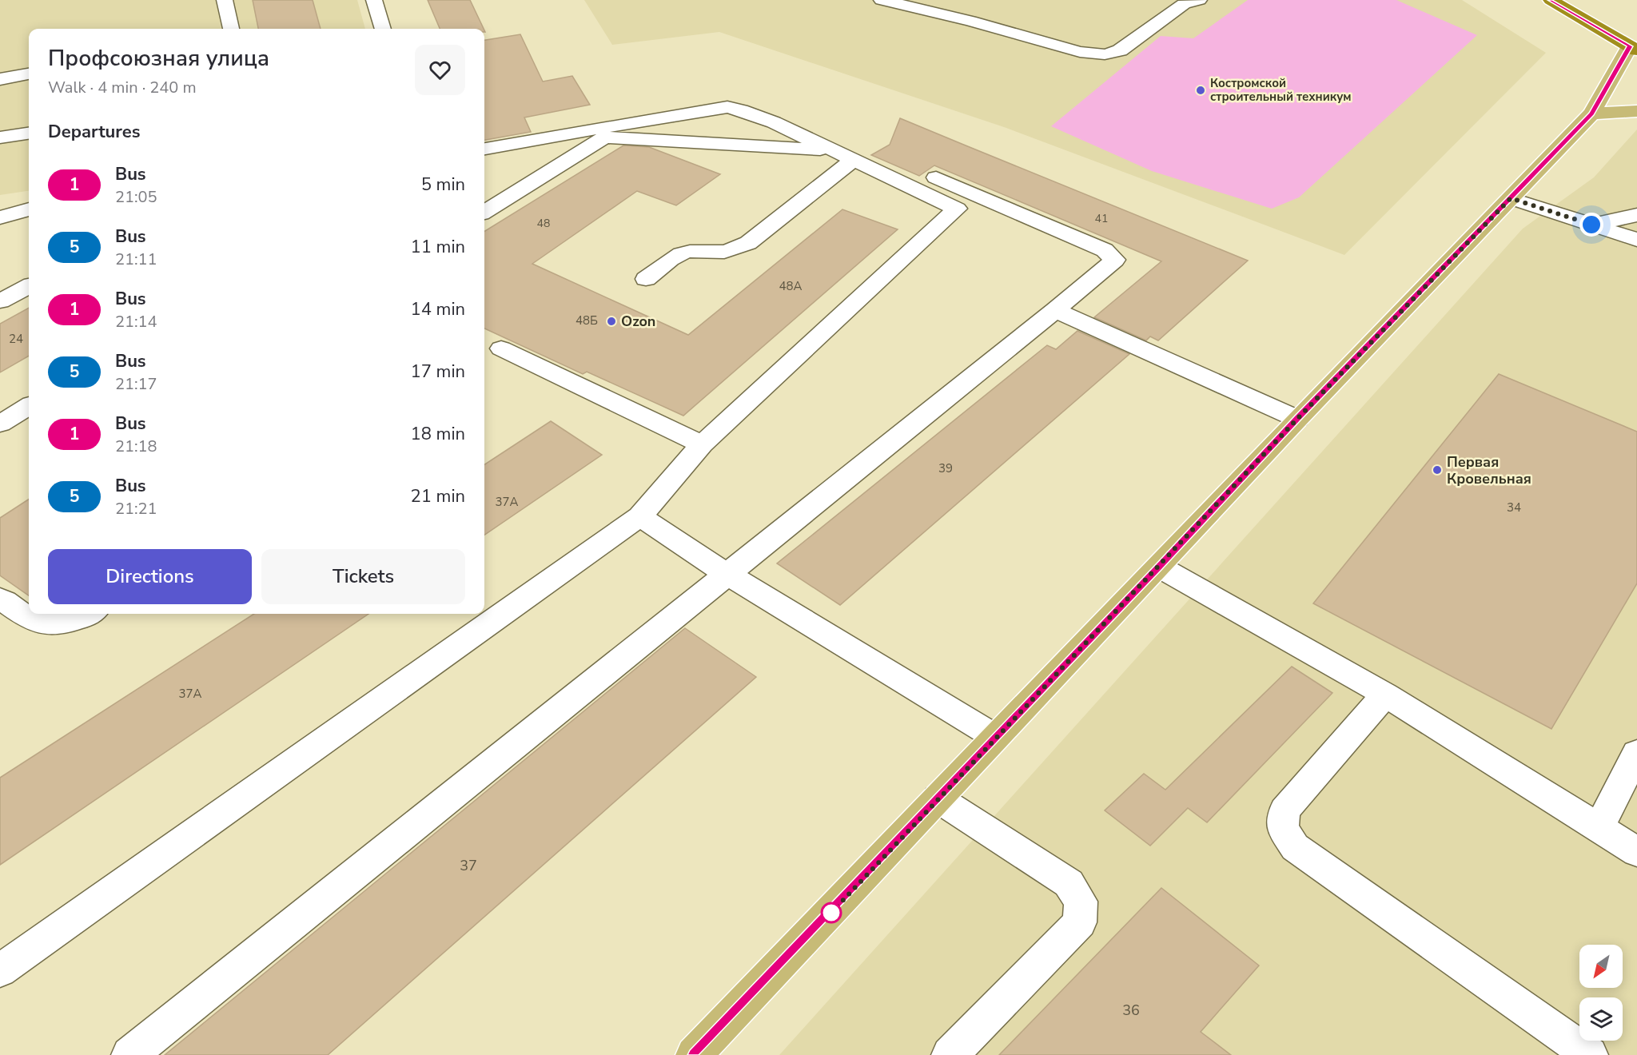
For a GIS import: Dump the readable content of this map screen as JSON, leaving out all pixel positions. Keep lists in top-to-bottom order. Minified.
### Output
{"places":["Костромской строительный техникум","Ozon","Первая Кровельная"],"lines":["bus line 1"],"house_numbers":["41","48","48А","48Б","24","39","37А","34","37А","37","36"],"north":"bottom left","page":{"heading":[["Профсоюзная улица","Walk · 4 min · 240 m"],"Departures"],"list":[{"mark":"1","name":"Bus","note":"21:05","value":"5 min"},{"mark":"5","name":"Bus","note":"21:11","value":"11 min"},{"mark":"1","name":"Bus","note":"21:14","value":"14 min"},{"mark":"5","name":"Bus","note":"21:17","value":"17 min"},{"mark":"1","name":"Bus","note":"21:18","value":"18 min"},{"mark":"5","name":"Bus","note":"21:21","value":"21 min"}],"buttons":["Directions","Tickets"]}}
